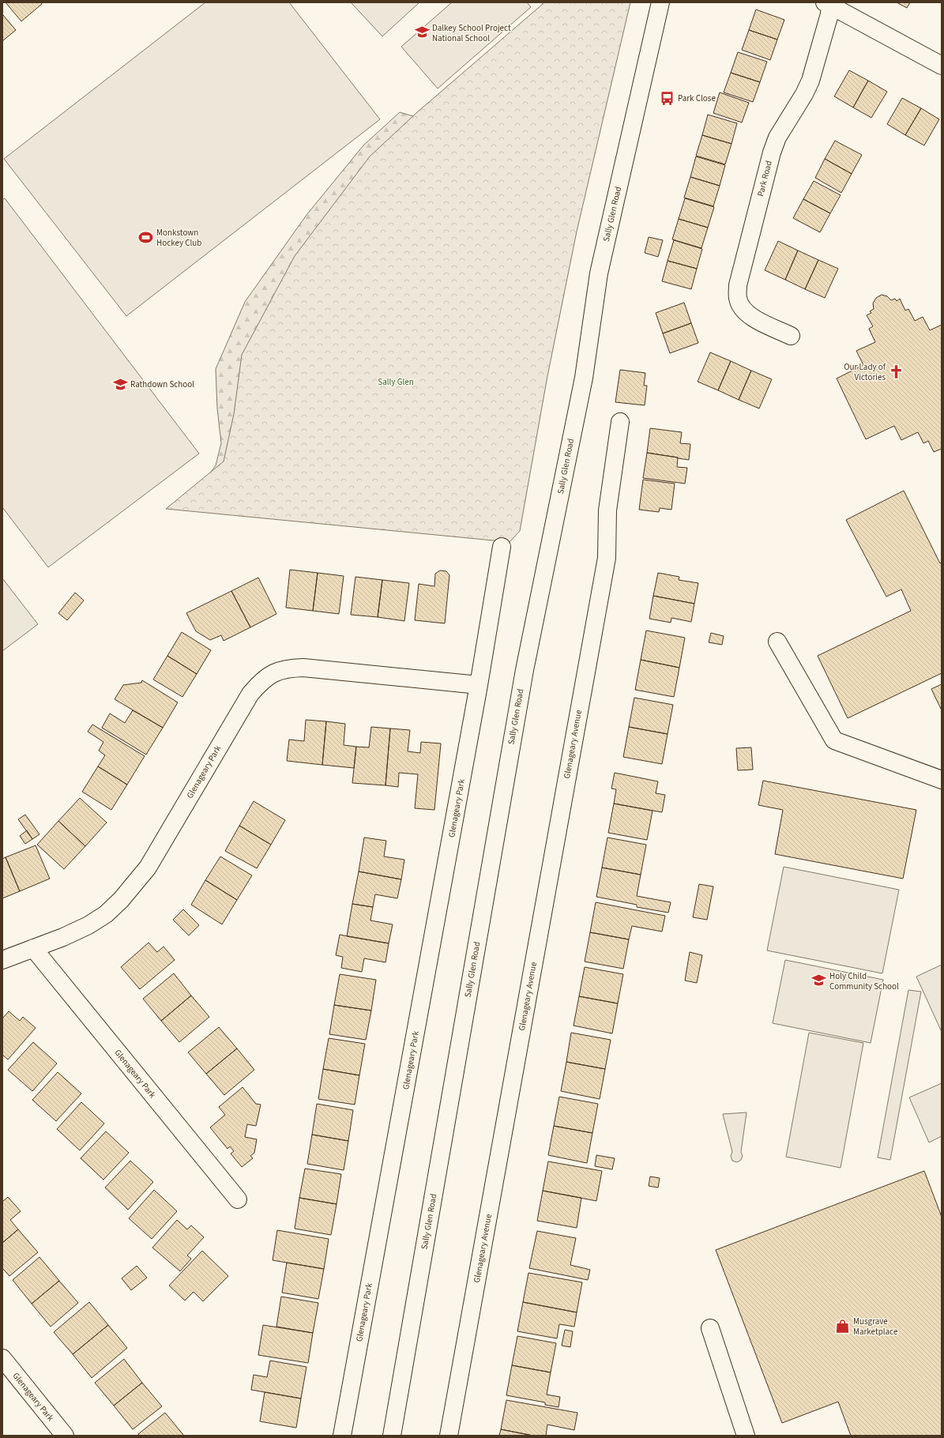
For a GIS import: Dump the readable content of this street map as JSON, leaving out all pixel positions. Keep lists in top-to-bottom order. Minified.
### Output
{"streets":{"street":["Park Road","Sally Glen Road","Glenageary Avenue","Glenageary Park"]},"parks":["Sally Glen"],"places":{"school or university":["Dalkey School Project National School","Rathdown School","Holy Child Community School"],"bus stop":["Park Close"],"sports":["Monkstown Hockey Club"],"church":["Our Lady of Victories"],"shop":["Musgrave Marketplace"]}}
